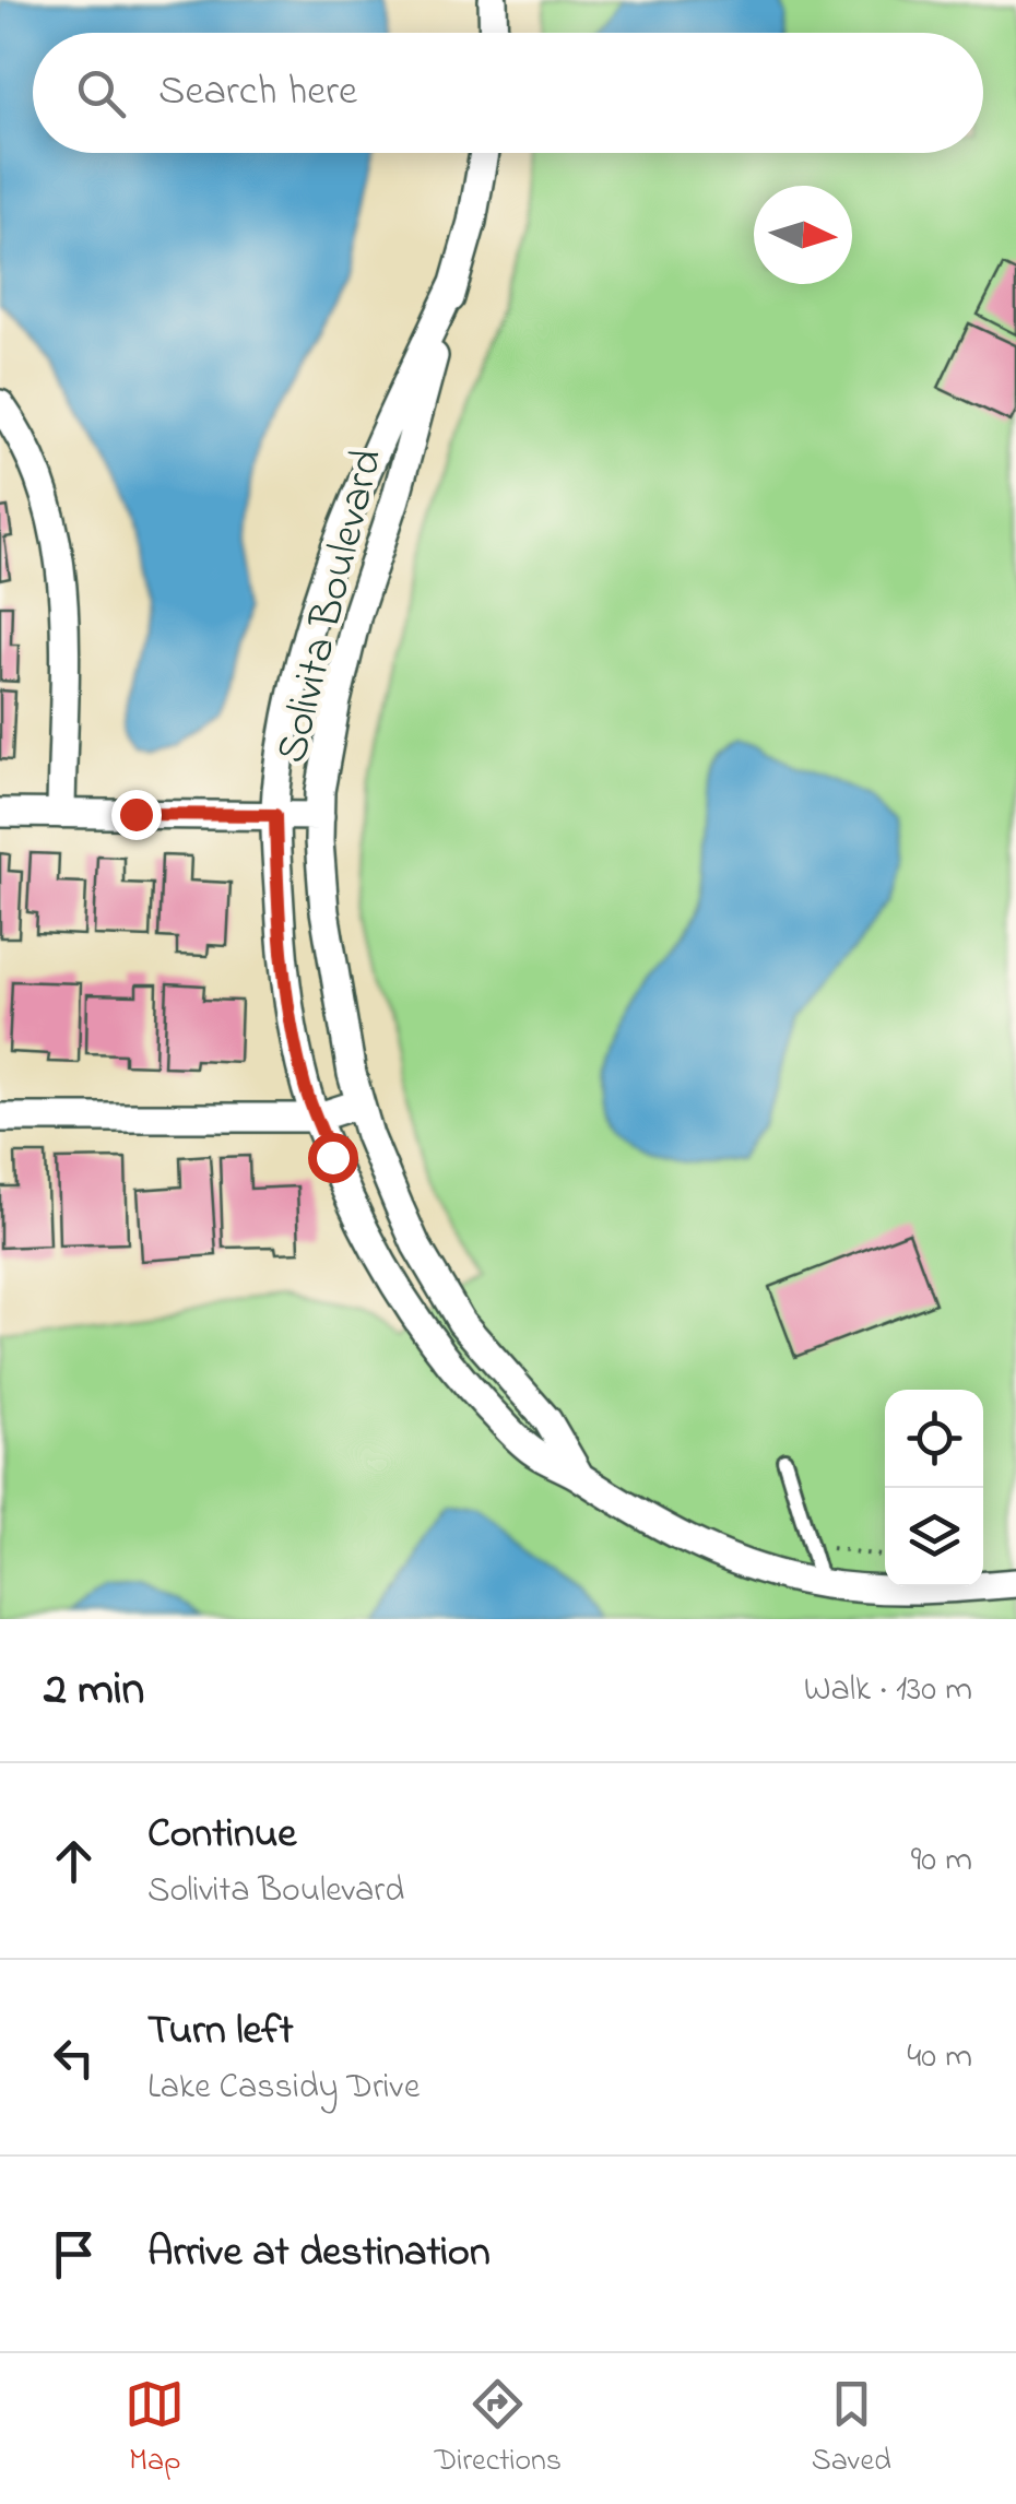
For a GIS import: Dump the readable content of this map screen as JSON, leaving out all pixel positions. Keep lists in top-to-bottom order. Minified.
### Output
{"streets":{"street":["Solivita Boulevard"]},"north":"right","page":{"search":"Search here","heading":["2 min","Walk · 130 m"],"list":[["Continue","Solivita Boulevard","90 m"],["Turn left","Lake Cassidy Drive","40 m"],"Arrive at destination"],"nav":["Map","Directions","Saved"]}}
